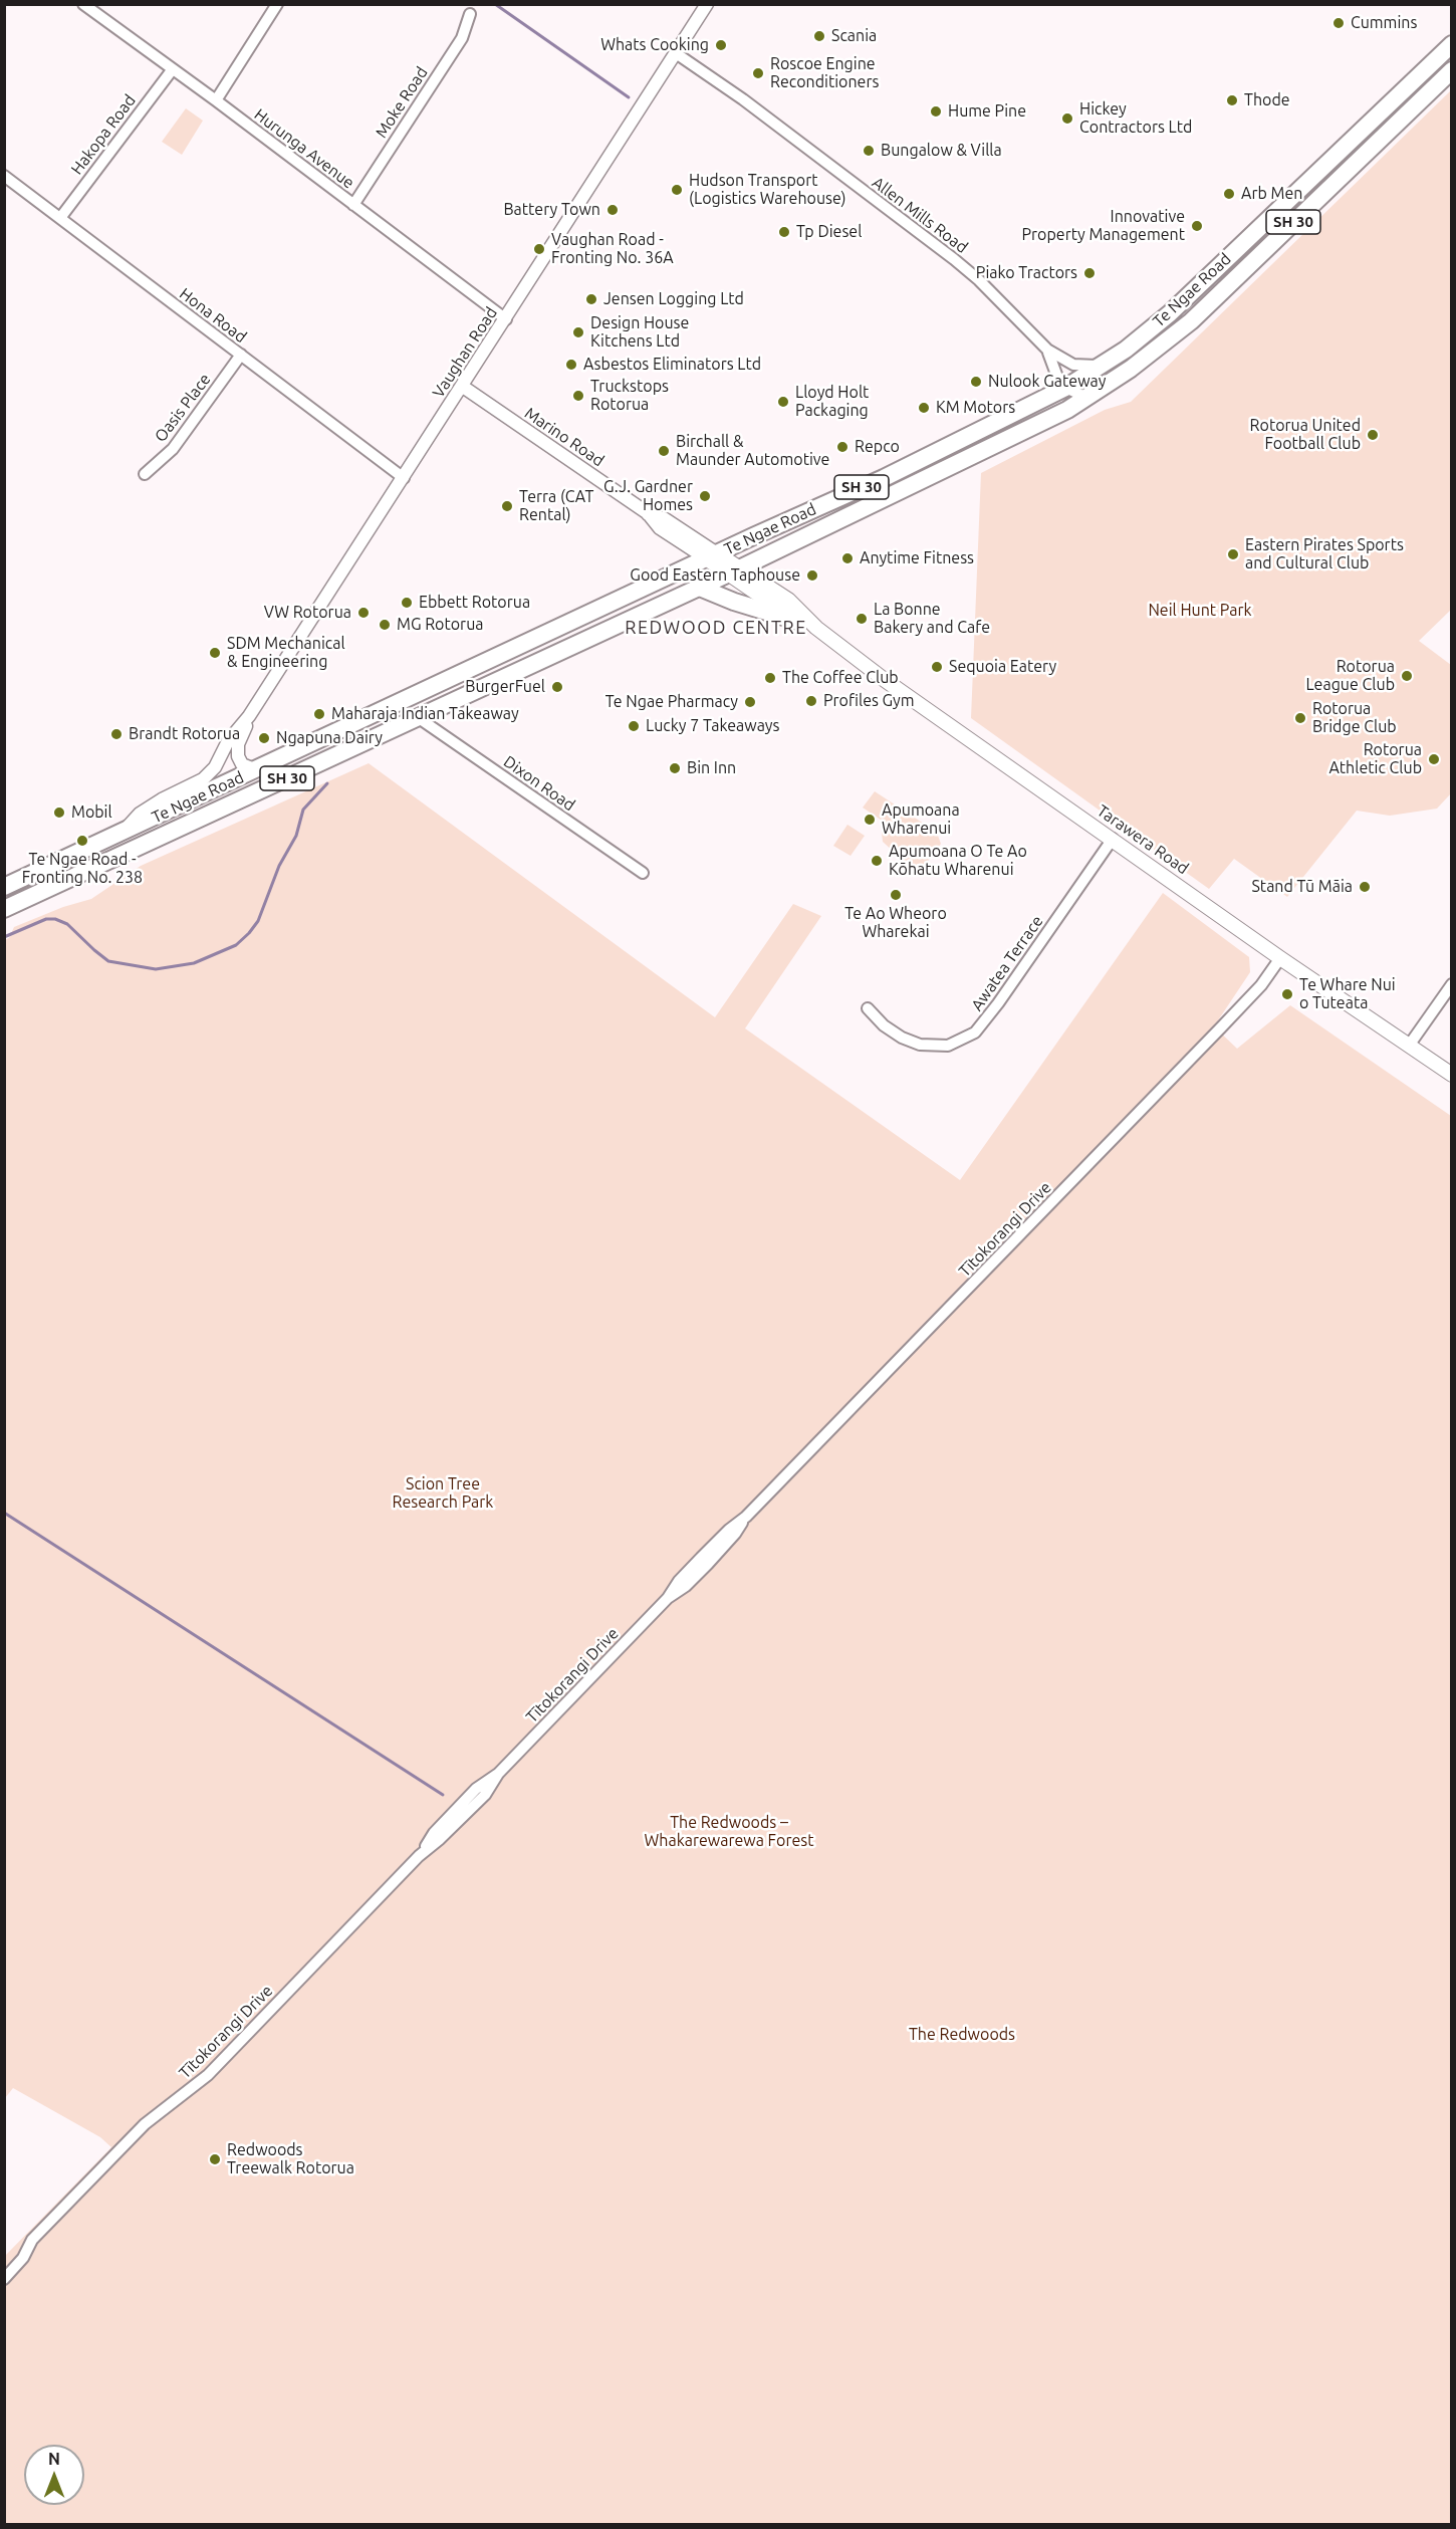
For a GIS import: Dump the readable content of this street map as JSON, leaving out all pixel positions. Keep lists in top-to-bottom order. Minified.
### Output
{"streets":{"highway":["SH 30","Te Ngae Road"],"main road":["Tarawera Road"],"street":["Moke Road","Hakopa Road","Hurunga Avenue","Allen Mills Road","Hona Road","Vaughan Road","Oasis Place","Marino Road","Dixon Road","Awatea Terrace","Tītokorangi Drive"]},"crossings":[["Moke Road","Hurunga Avenue"],["Hakopa Road","Hurunga Avenue"],["Hakopa Road","Hona Road"],["Hurunga Avenue","Vaughan Road"],["Allen Mills Road","Te Ngae Road"],["Allen Mills Road","Vaughan Road"],["Te Ngae Road","Vaughan Road"],["Te Ngae Road","Marino Road"],["Te Ngae Road","Dixon Road"],["Te Ngae Road","Tarawera Road"],["Hona Road","Vaughan Road"],["Hona Road","Oasis Place"],["Vaughan Road","Marino Road"],["Tarawera Road","Awatea Terrace"],["Tarawera Road","Tītokorangi Drive"]],"districts":["REDWOOD CENTRE"],"parks":["Neil Hunt Park","Scion Tree Research Park","The Redwoods – Whakarewarewa Forest","The Redwoods"],"places":["Cummins","Scania","Whats Cooking","Roscoe Engine Reconditioners","Thode","Hume Pine","Hickey Contractors Ltd","Bungalow & Villa","Hudson Transport (Logistics Warehouse)","Arb Men","Battery Town","Innovative Property Management","Tp Diesel","Vaughan Road - Fronting No. 36A","Piako Tractors","Jensen Logging Ltd","Design House Kitchens Ltd","Asbestos Eliminators Ltd","Nulook Gateway","Truckstops Rotorua","Lloyd Holt Packaging","KM Motors","Rotorua United Football Club","Repco","Birchall & Maunder Automotive","G.J. Gardner Homes","Terra (CAT Rental)","Eastern Pirates Sports and Cultural Club","Anytime Fitness","Good Eastern Taphouse","Ebbett Rotorua","VW Rotorua","La Bonne Bakery and Cafe","MG Rotorua","SDM Mechanical & Engineering","Sequoia Eatery","Rotorua League Club","The Coffee Club","BurgerFuel","Profiles Gym","Te Ngae Pharmacy","Maharaja Indian Takeaway","Rotorua Bridge Club","Lucky 7 Takeaways","Brandt Rotorua","Ngapuna Dairy","Rotorua Athletic Club","Bin Inn","Mobil","Apumoana Wharenui","Te Ngae Road - Fronting No. 238","Apumoana O Te Ao Kōhatu Wharenui","Stand Tū Māia","Te Ao Wheoro Wharekai","Te Whare Nui o Tuteata","Redwoods Treewalk Rotorua"],"north":"top"}
